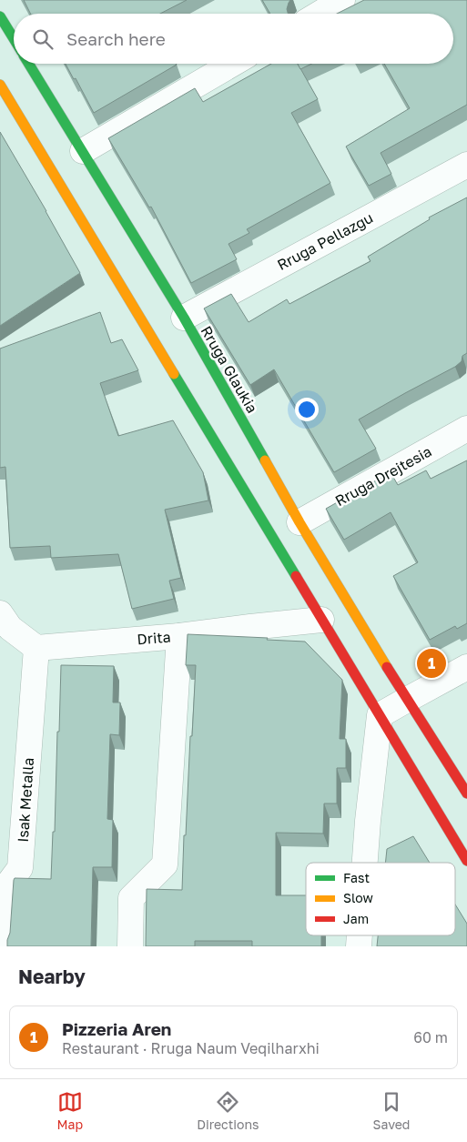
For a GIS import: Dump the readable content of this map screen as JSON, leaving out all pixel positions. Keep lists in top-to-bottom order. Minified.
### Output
{"streets":{"main road":["Rruga Glaukia"],"street":["Rruga Pellazgu","Rruga Drejtesia","Drita","Isak Metalla"]},"crossings":[["Rruga Pellazgu","Rruga Glaukia"],["Rruga Glaukia","Rruga Drejtesia"],["Drita","Isak Metalla"]],"legend":["Fast","Slow","Jam"],"page":{"search":"Search here","pins":"1","heading":"Nearby","list":[{"mark":"1","name":"Pizzeria Aren","note":"Restaurant · Rruga Naum Veqilharxhi","value":"60 m"}],"nav":["Map","Directions","Saved"]}}
